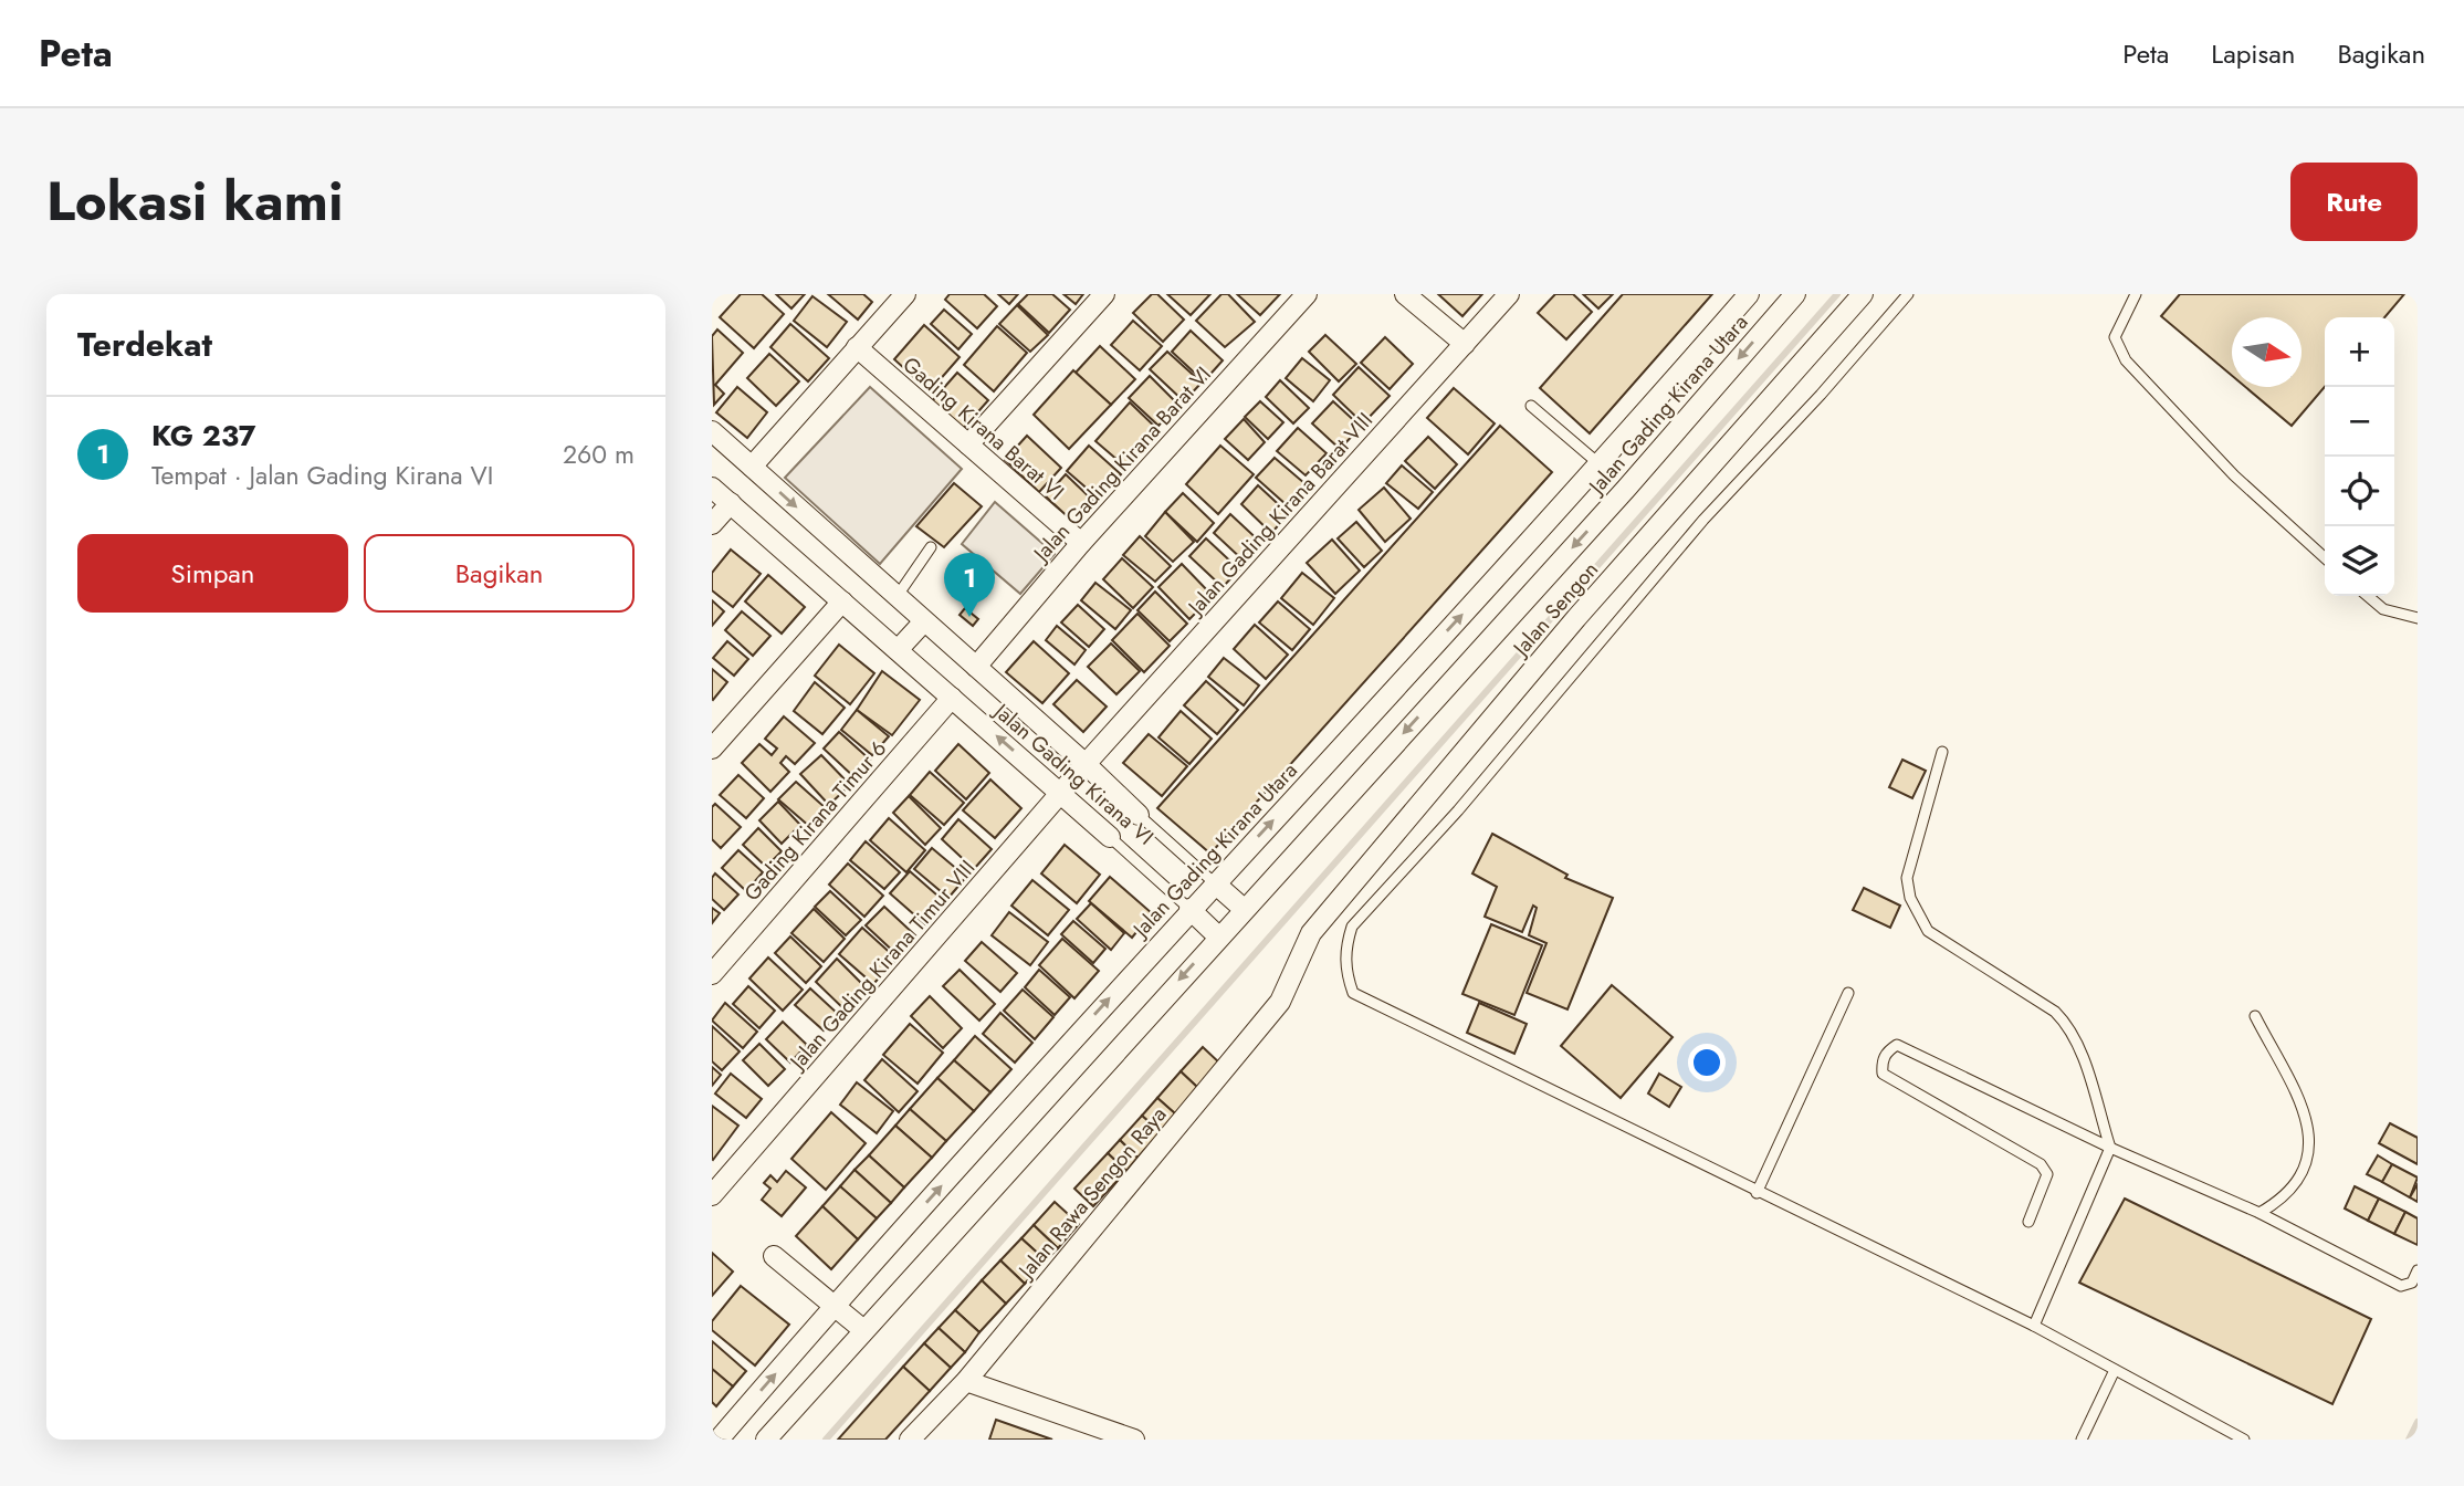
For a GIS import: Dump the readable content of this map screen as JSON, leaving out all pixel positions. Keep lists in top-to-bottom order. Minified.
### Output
{"streets":{"street":["Jalan Gading Kirana Utara","Gading Kirana Barat VI","Jalan Gading Kirana Barat VI","Jalan Gading Kirana Barat VIII","Jalan Sengon","Jalan Gading Kirana VI","Gading Kirana Timur 6","Jalan Gading Kirana Timur VIII","Jalan Rawa Sengon Raya"]},"crossings":[["Jalan Gading Kirana Utara","Jalan Gading Kirana VI"],["Gading Kirana Barat VI","Jalan Gading Kirana Barat VI"],["Jalan Gading Kirana Barat VI","Jalan Gading Kirana VI"],["Jalan Gading Kirana Barat VIII","Jalan Gading Kirana VI"],["Jalan Gading Kirana Barat VIII","Jalan Gading Kirana Timur VIII"],["Jalan Sengon","Jalan Rawa Sengon Raya"],["Jalan Gading Kirana VI","Gading Kirana Timur 6"],["Jalan Gading Kirana VI","Jalan Gading Kirana Timur VIII"]],"north":"right","page":{"header":"Peta","nav":["Peta","Lapisan","Bagikan"],"title":"Lokasi kami","buttons":["Rute",["Simpan","Bagikan"]],"heading":"Terdekat","map_buttons":["+","−"],"list":[{"mark":"1","name":"KG 237","note":"Tempat · Jalan Gading Kirana VI","value":"260 m"}],"pins":"1"}}
